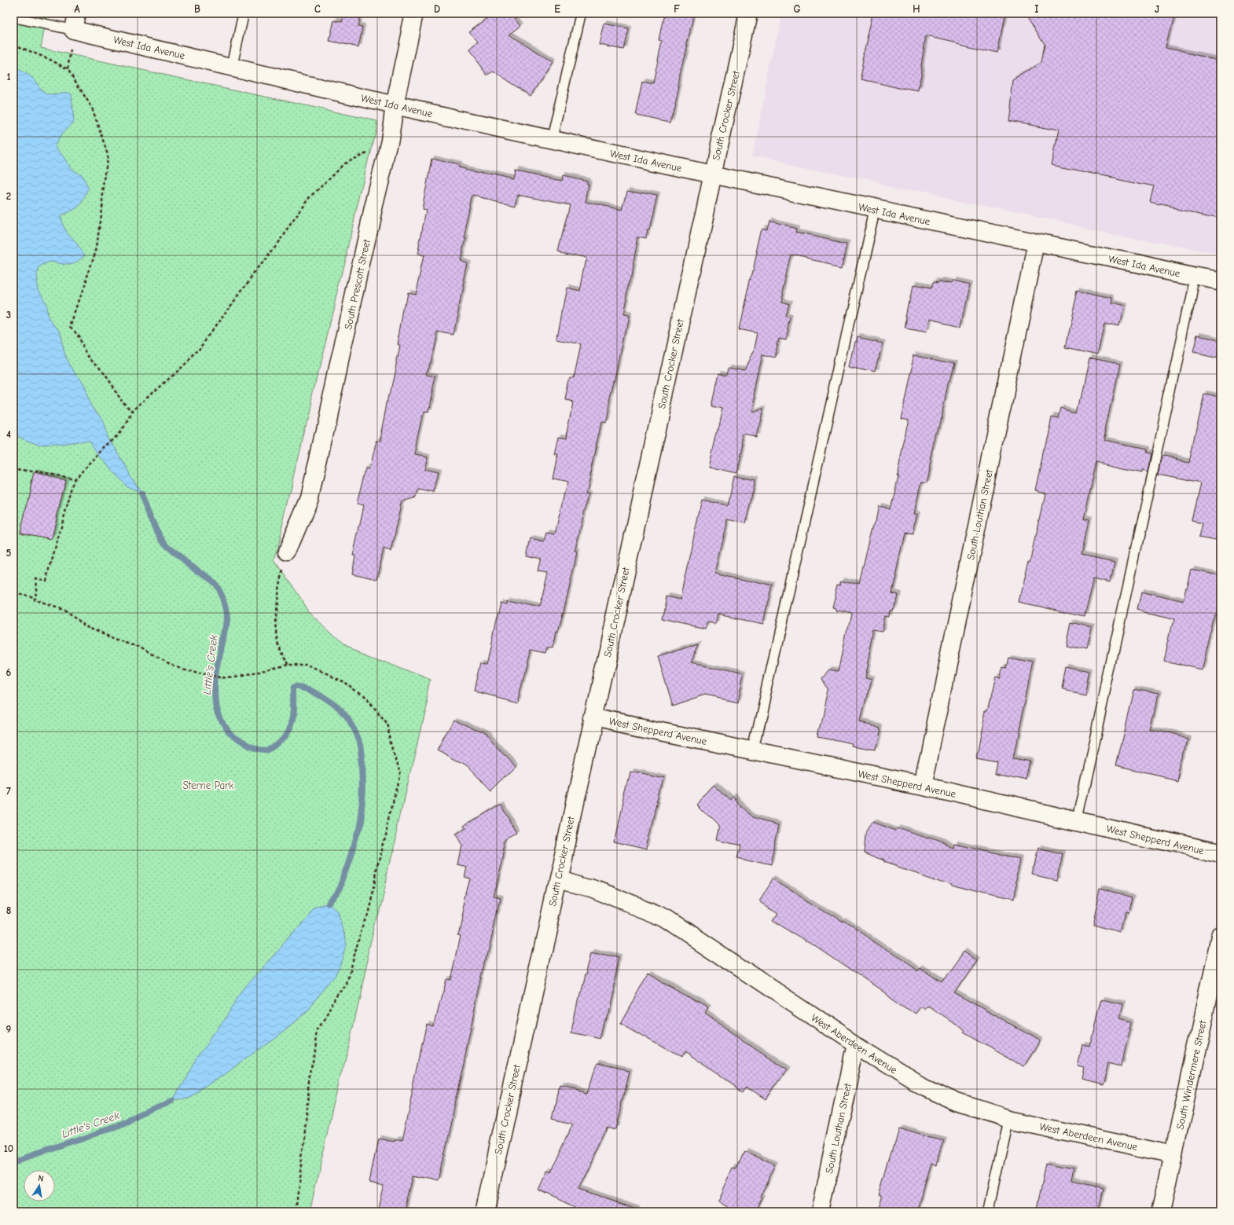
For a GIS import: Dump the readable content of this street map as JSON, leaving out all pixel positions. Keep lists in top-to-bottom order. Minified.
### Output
{"streets":{"street":["West Ida Avenue","South Crocker Street","South Prescott Street","South Louthan Street","West Shepperd Avenue","West Aberdeen Avenue","South Windermere Street"]},"crossings":[["West Ida Avenue","South Crocker Street"],["West Ida Avenue","South Prescott Street"],["West Ida Avenue","South Louthan Street"],["South Crocker Street","West Shepperd Avenue"],["South Crocker Street","West Aberdeen Avenue"],["South Louthan Street","West Shepperd Avenue"],["South Louthan Street","West Aberdeen Avenue"],["West Aberdeen Avenue","South Windermere Street"]],"water":["Little's Creek"],"parks":["Sterne Park"],"north":"top","grid":{"columns":["A","B","C","D","E","F","G","H","I","J"],"rows":["1","2","3","4","5","6","7","8","9","10"]}}
